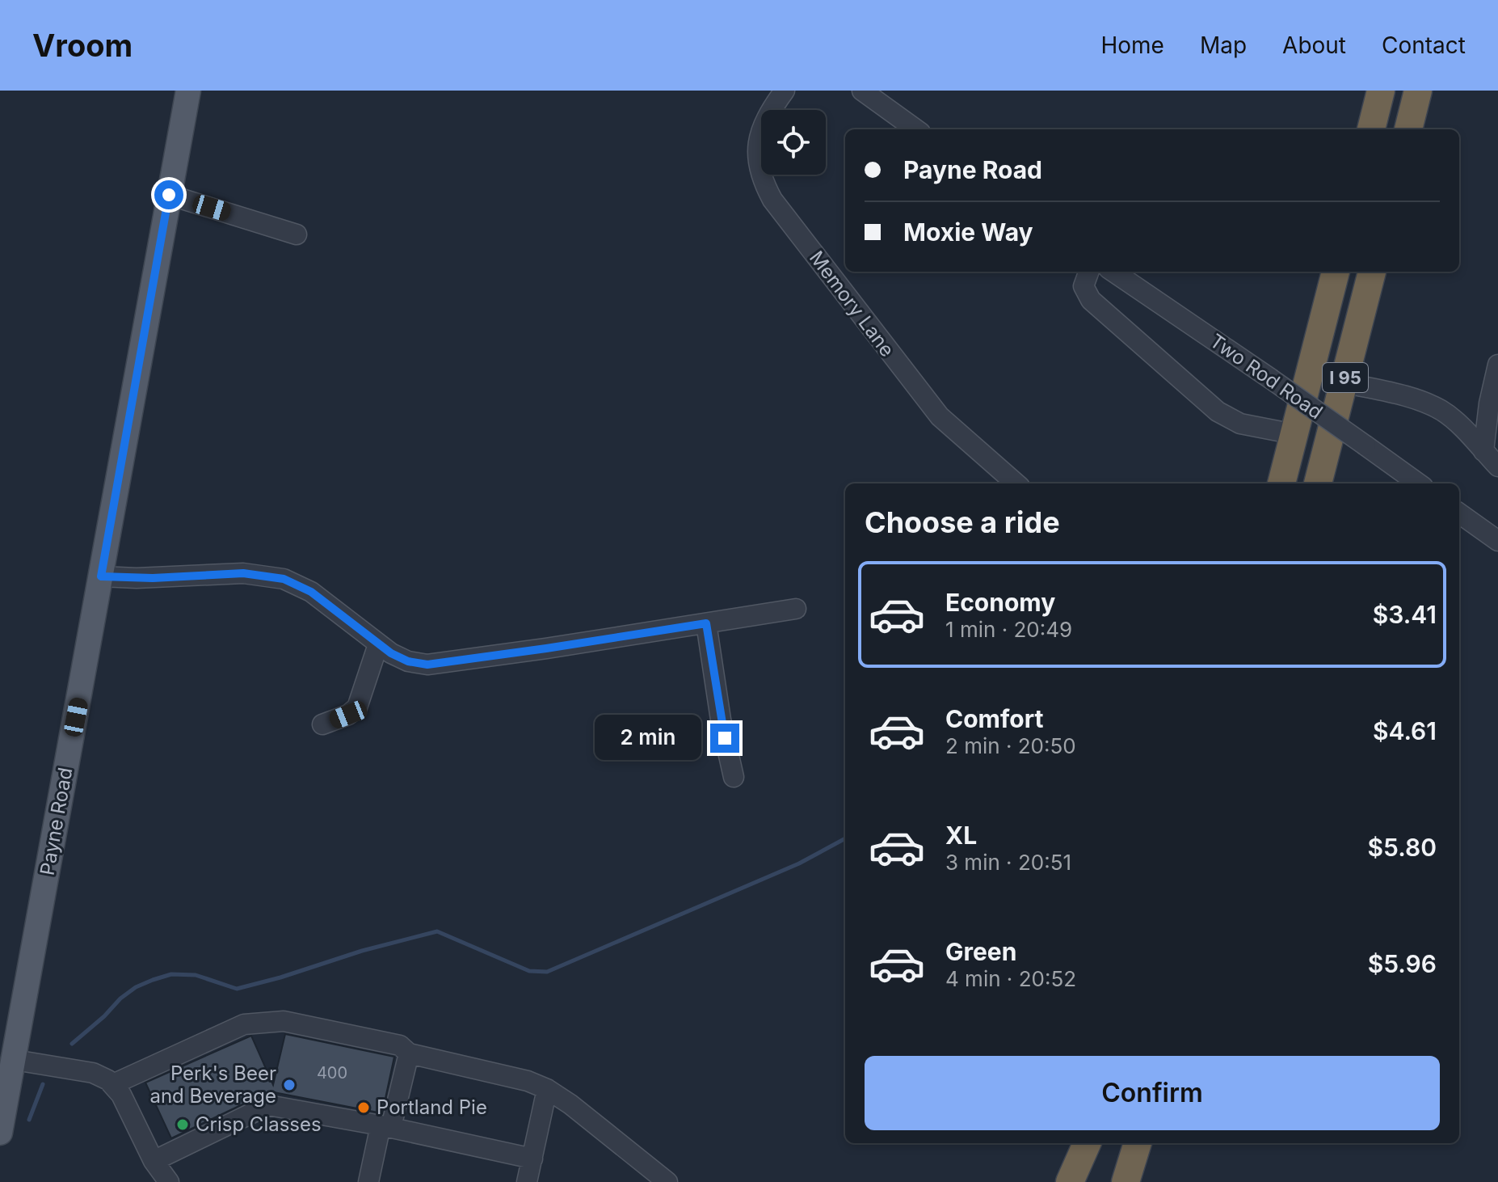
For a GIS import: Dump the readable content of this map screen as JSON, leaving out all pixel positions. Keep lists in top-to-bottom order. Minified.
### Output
{"streets":{"highway":["I 95"],"main road":["Payne Road"],"street":["Memory Lane","Two Rod Road"]},"places":["Perk's Beer and Beverage","Portland Pie","Crisp Classes"],"house_numbers":["400"],"page":{"header":"Vroom","nav":["Home","Map","About","Contact"],"banner":["Payne Road","Moxie Way"],"heading":"Choose a ride","list":[{"name":"Economy","note":"1 min · 20:49","value":"$3.41"},{"name":"Comfort","note":"2 min · 20:50","value":"$4.61"},{"name":"XL","note":"3 min · 20:51","value":"$5.80"},{"name":"Green","note":"4 min · 20:52","value":"$5.96"}],"bubble":"2 min","buttons":"Confirm"}}
